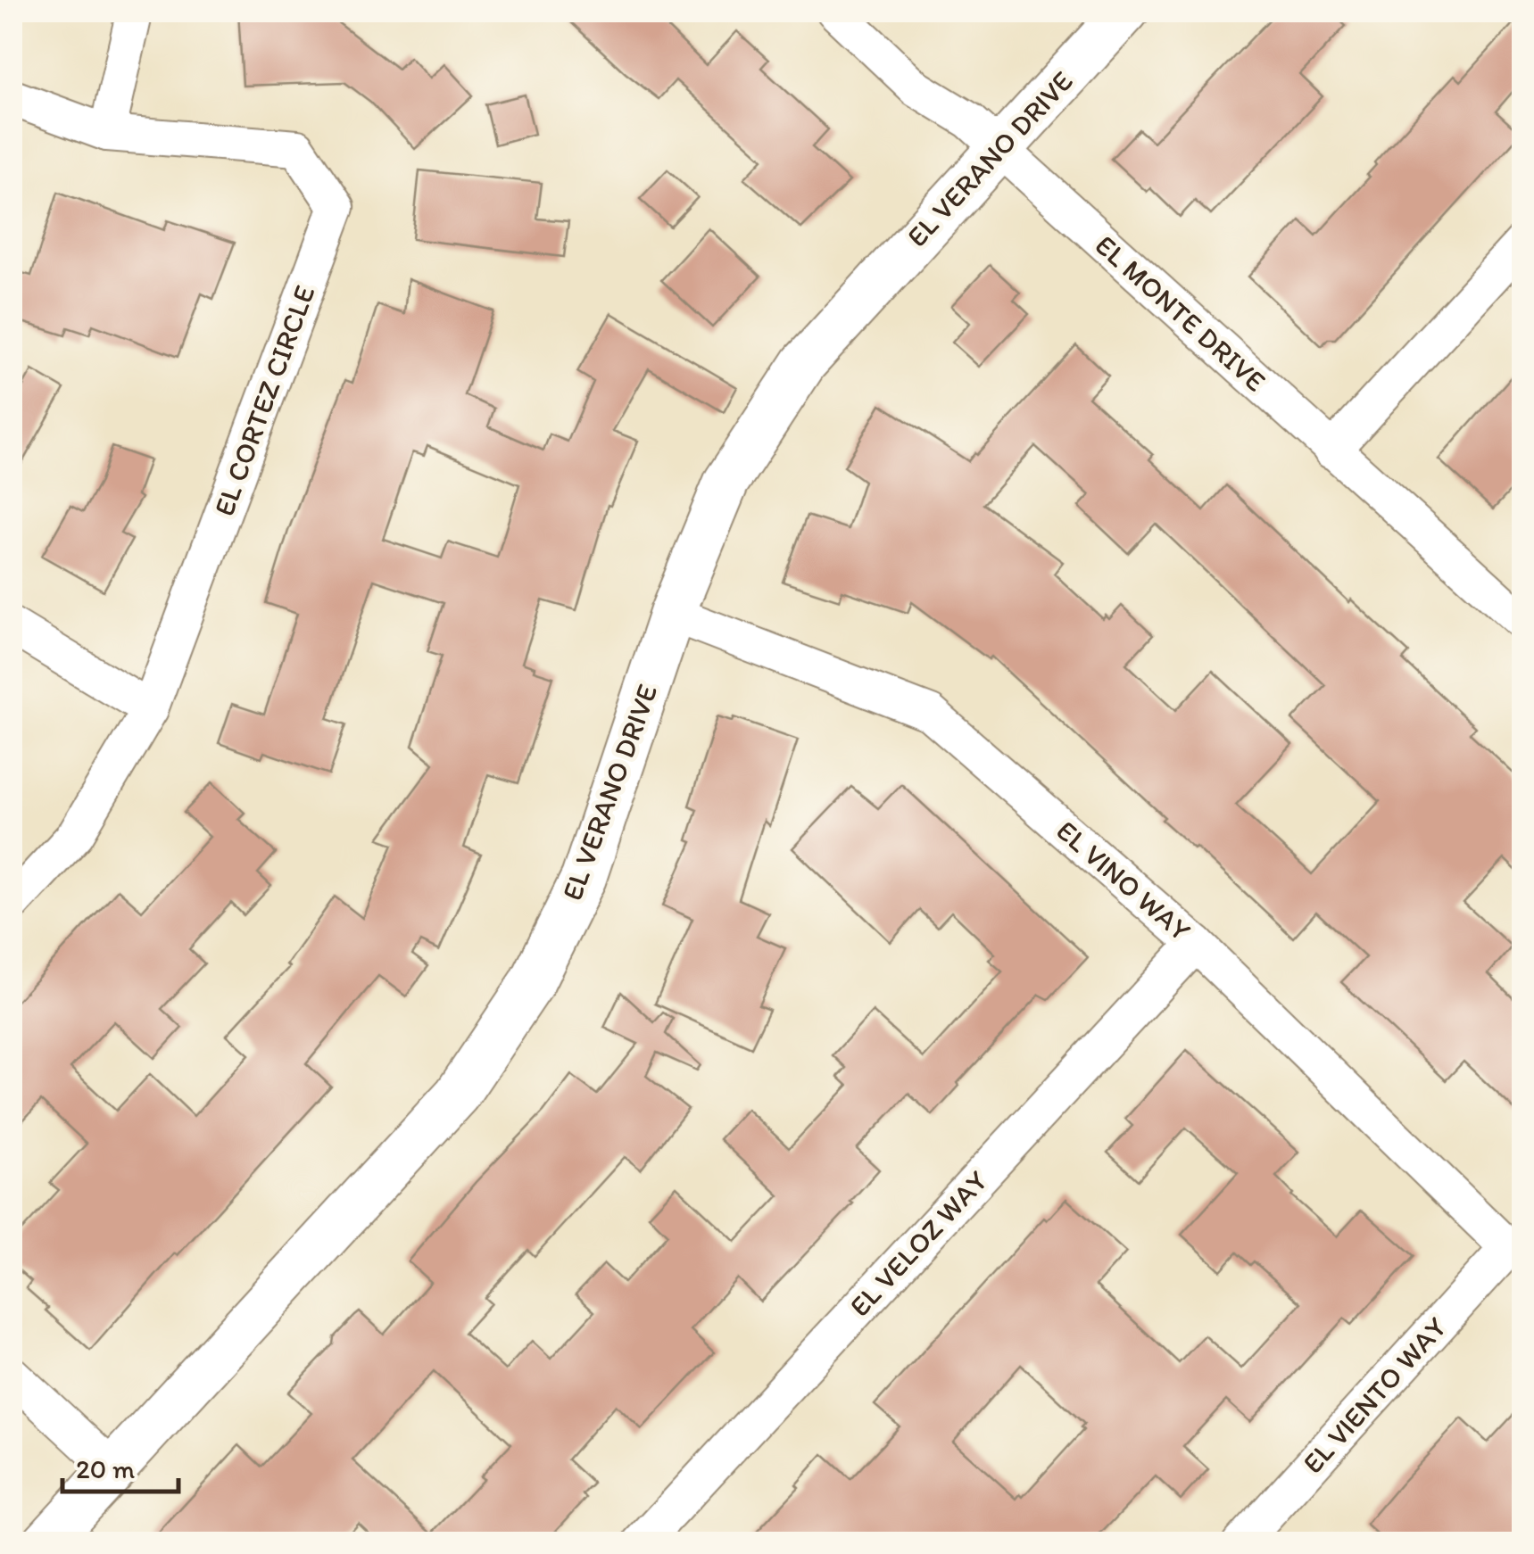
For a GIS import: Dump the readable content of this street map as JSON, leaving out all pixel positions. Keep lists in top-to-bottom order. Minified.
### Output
{"streets":{"street":["EL VERANO DRIVE","EL MONTE DRIVE","EL CORTEZ CIRCLE","EL VINO WAY","EL VELOZ WAY","EL VIENTO WAY"]},"crossings":[["EL VERANO DRIVE","EL MONTE DRIVE"],["EL VERANO DRIVE","EL VINO WAY"],["EL VINO WAY","EL VELOZ WAY"],["EL VINO WAY","EL VIENTO WAY"]],"scale_bar":"20 m"}
